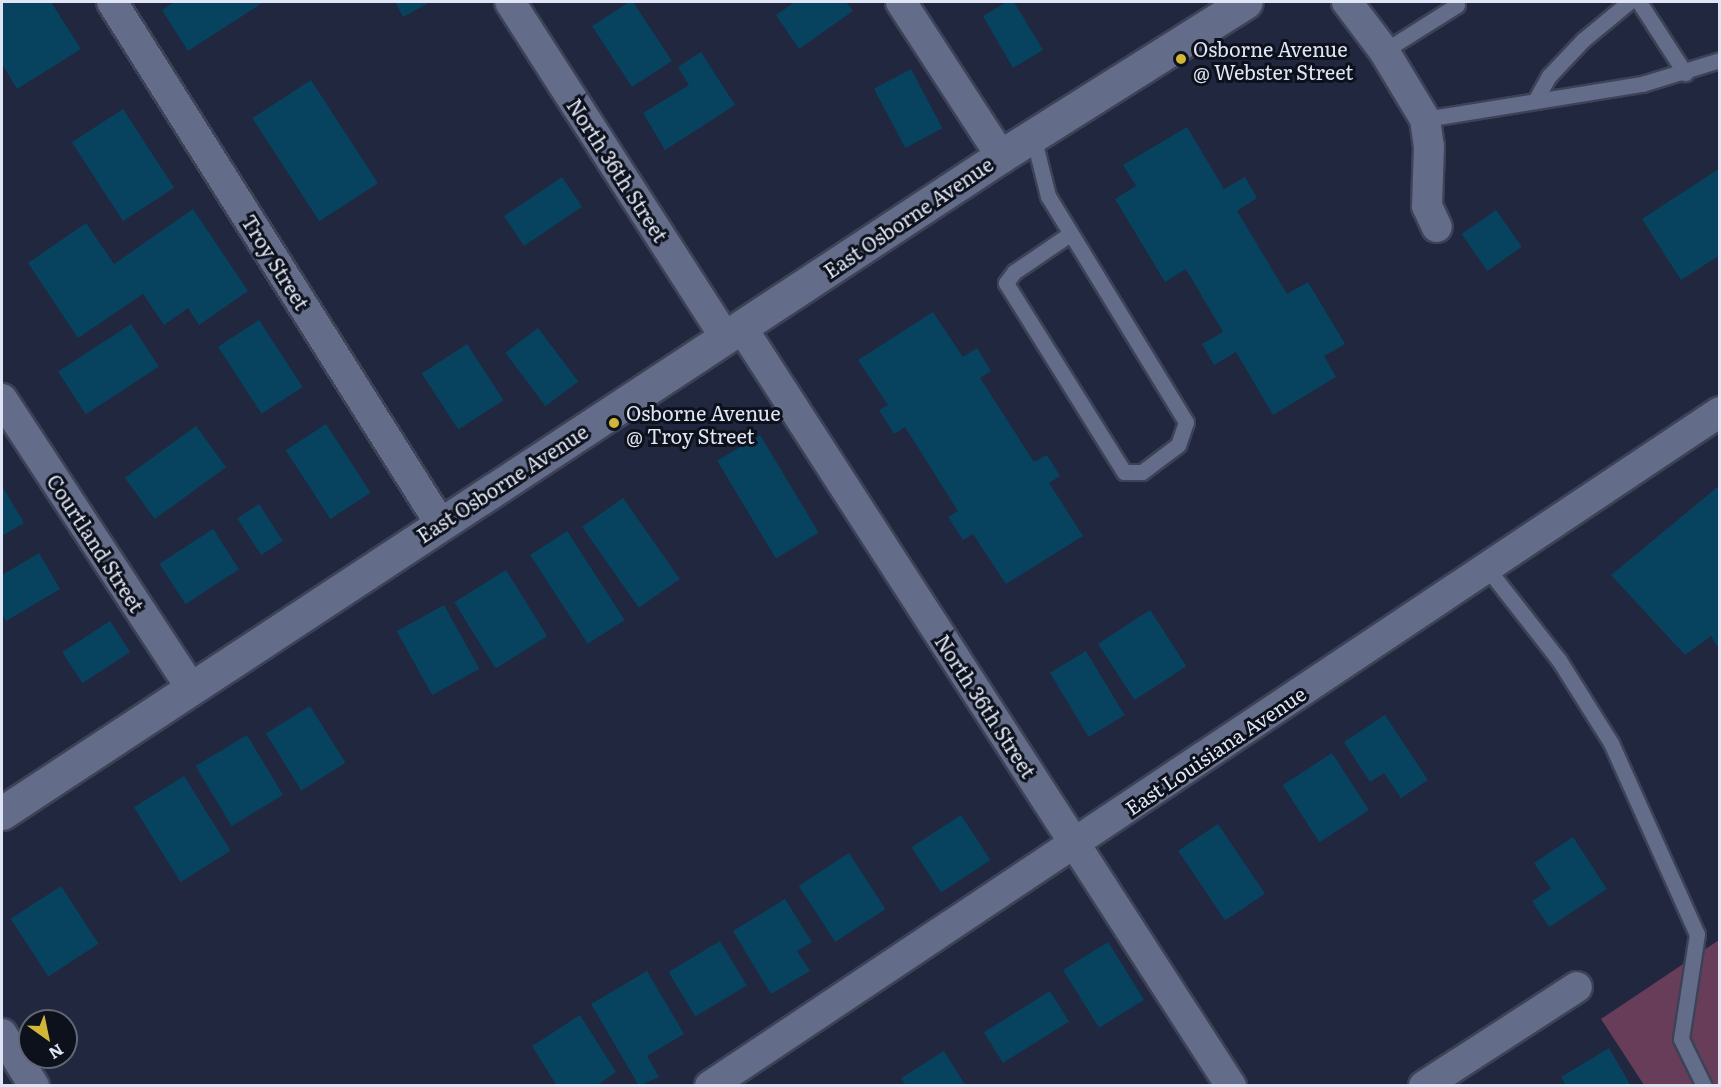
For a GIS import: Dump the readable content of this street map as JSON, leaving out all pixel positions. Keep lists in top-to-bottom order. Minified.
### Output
{"streets":{"street":["North 36th Street","East Osborne Avenue","Troy Street","Courtland Street","East Louisiana Avenue"]},"crossings":[["North 36th Street","East Osborne Avenue"],["North 36th Street","East Louisiana Avenue"],["East Osborne Avenue","Troy Street"],["East Osborne Avenue","Courtland Street"]],"places":["Osborne Avenue @ Webster Street","Osborne Avenue @ Troy Street"],"north":"bottom right"}
